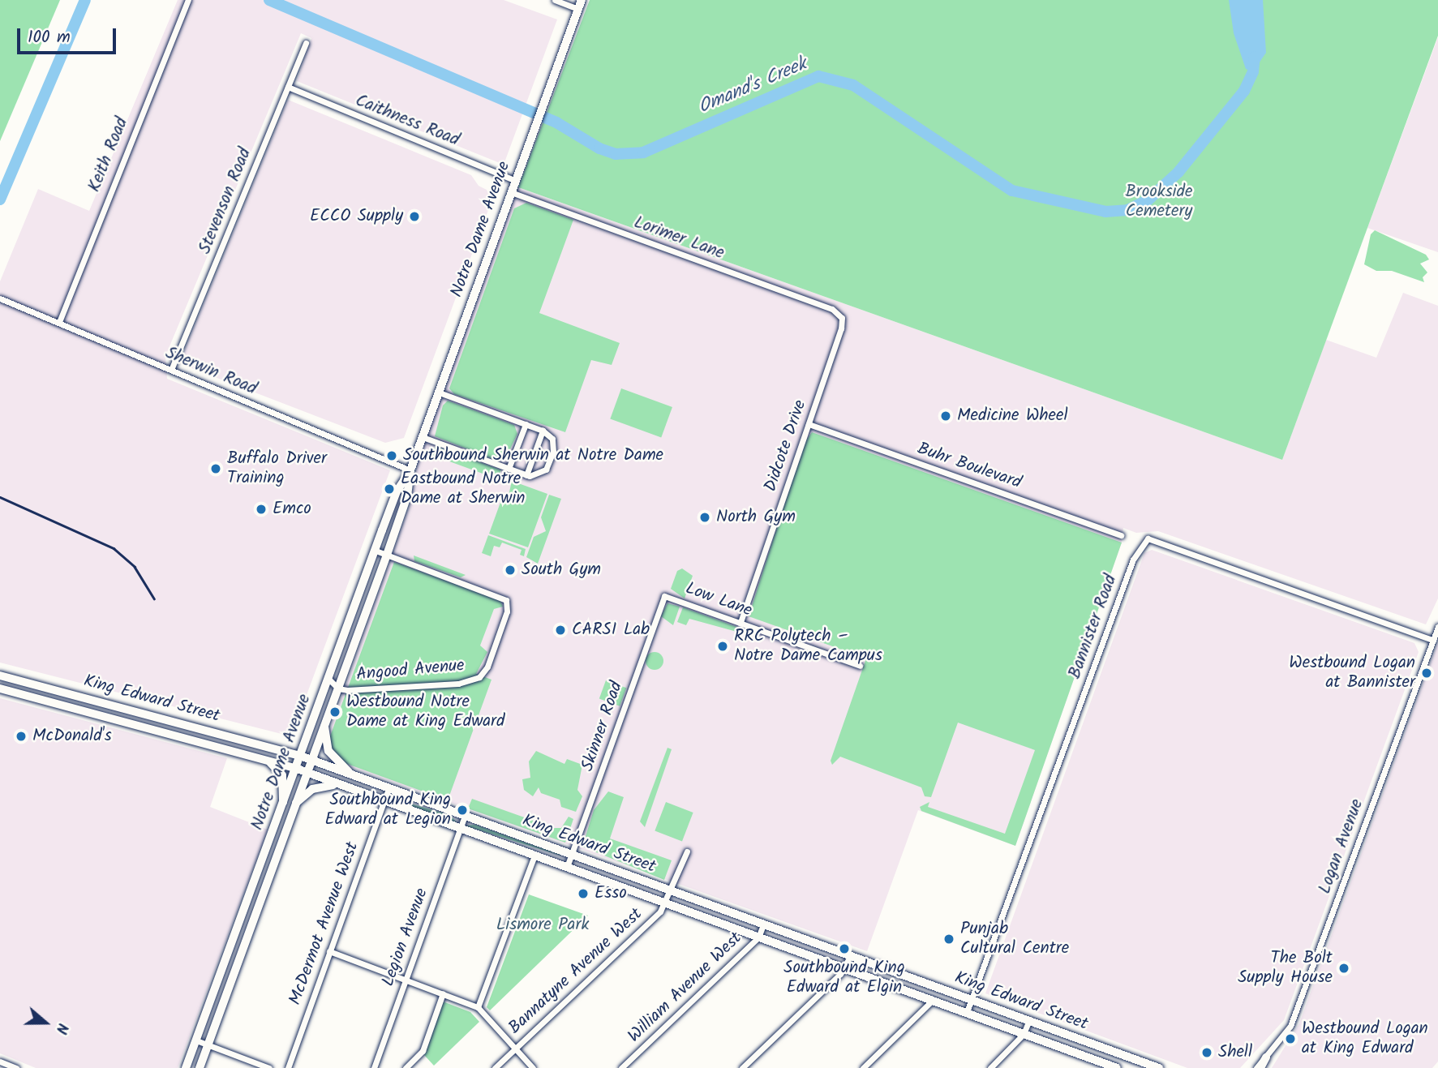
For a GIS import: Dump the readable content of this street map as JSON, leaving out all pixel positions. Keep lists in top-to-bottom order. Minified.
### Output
{"streets":{"main road":["King Edward Street"],"street":["Caithness Road","Keith Road","Stevenson Road","Notre Dame Avenue","Lorimer Lane","Sherwin Road","Didcote Drive","Buhr Boulevard","Low Lane","Bannister Road","Angood Avenue","Skinner Road","Logan Avenue","McDermot Avenue West","Legion Avenue","Bannatyne Avenue West","William Avenue West"]},"crossings":[["Caithness Road","Stevenson Road"],["Caithness Road","Notre Dame Avenue"],["Keith Road","Sherwin Road"],["Stevenson Road","Sherwin Road"],["Notre Dame Avenue","Lorimer Lane"],["Notre Dame Avenue","Sherwin Road"],["Notre Dame Avenue","Angood Avenue"],["Notre Dame Avenue","King Edward Street"],["Lorimer Lane","Didcote Drive"],["Didcote Drive","Buhr Boulevard"],["Didcote Drive","Low Lane"],["Low Lane","Skinner Road"],["Bannister Road","King Edward Street"],["Bannister Road","Logan Avenue"],["King Edward Street","Skinner Road"],["King Edward Street","McDermot Avenue West"],["King Edward Street","Legion Avenue"],["King Edward Street","Bannatyne Avenue West"],["King Edward Street","William Avenue West"]],"water":["Omand's Creek"],"parks":["Brookside Cemetery","Lismore Park"],"places":["ECCO Supply","Medicine Wheel","Southbound Sherwin at Notre Dame","Buffalo Driver Training","Eastbound Notre Dame at Sherwin","Emco","North Gym","South Gym","CARSI Lab","RRC Polytech – Notre Dame Campus","Westbound Logan at Bannister","Westbound Notre Dame at King Edward","McDonald's","Southbound King Edward at Legion","Esso","Punjab Cultural Centre","Southbound King Edward at Elgin","The Bolt Supply House","Westbound Logan at King Edward","Shell"],"scale_bar":"100 m","north":"right"}
